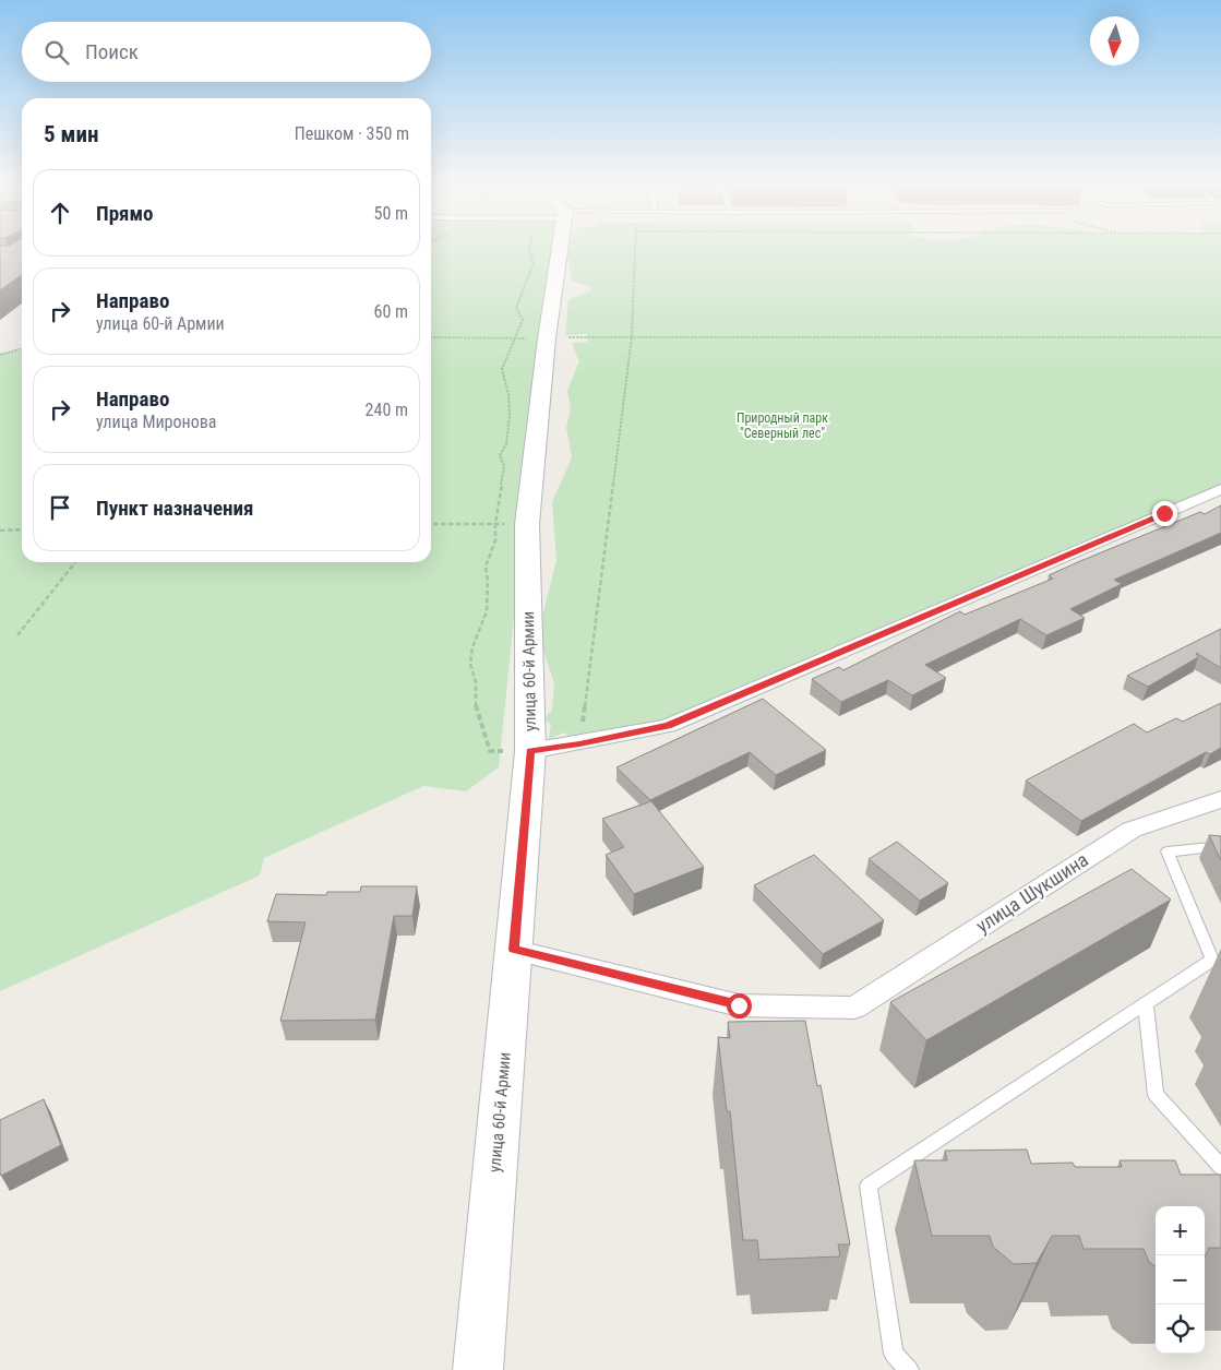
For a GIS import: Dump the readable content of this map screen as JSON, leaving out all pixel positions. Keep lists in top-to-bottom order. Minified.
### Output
{"streets":{"street":["улица 60-й Армии","улица Шукшина"]},"parks":["Природный парк \"Северный лес\""],"north":"bottom","page":{"search":"Поиск","heading":["5 мин","Пешком · 350 m"],"list":[["Прямо","50 m"],["Направо","улица 60-й Армии","60 m"],["Направо","улица Миронова","240 m"],"Пункт назначения"],"map_buttons":["+","−"]}}
